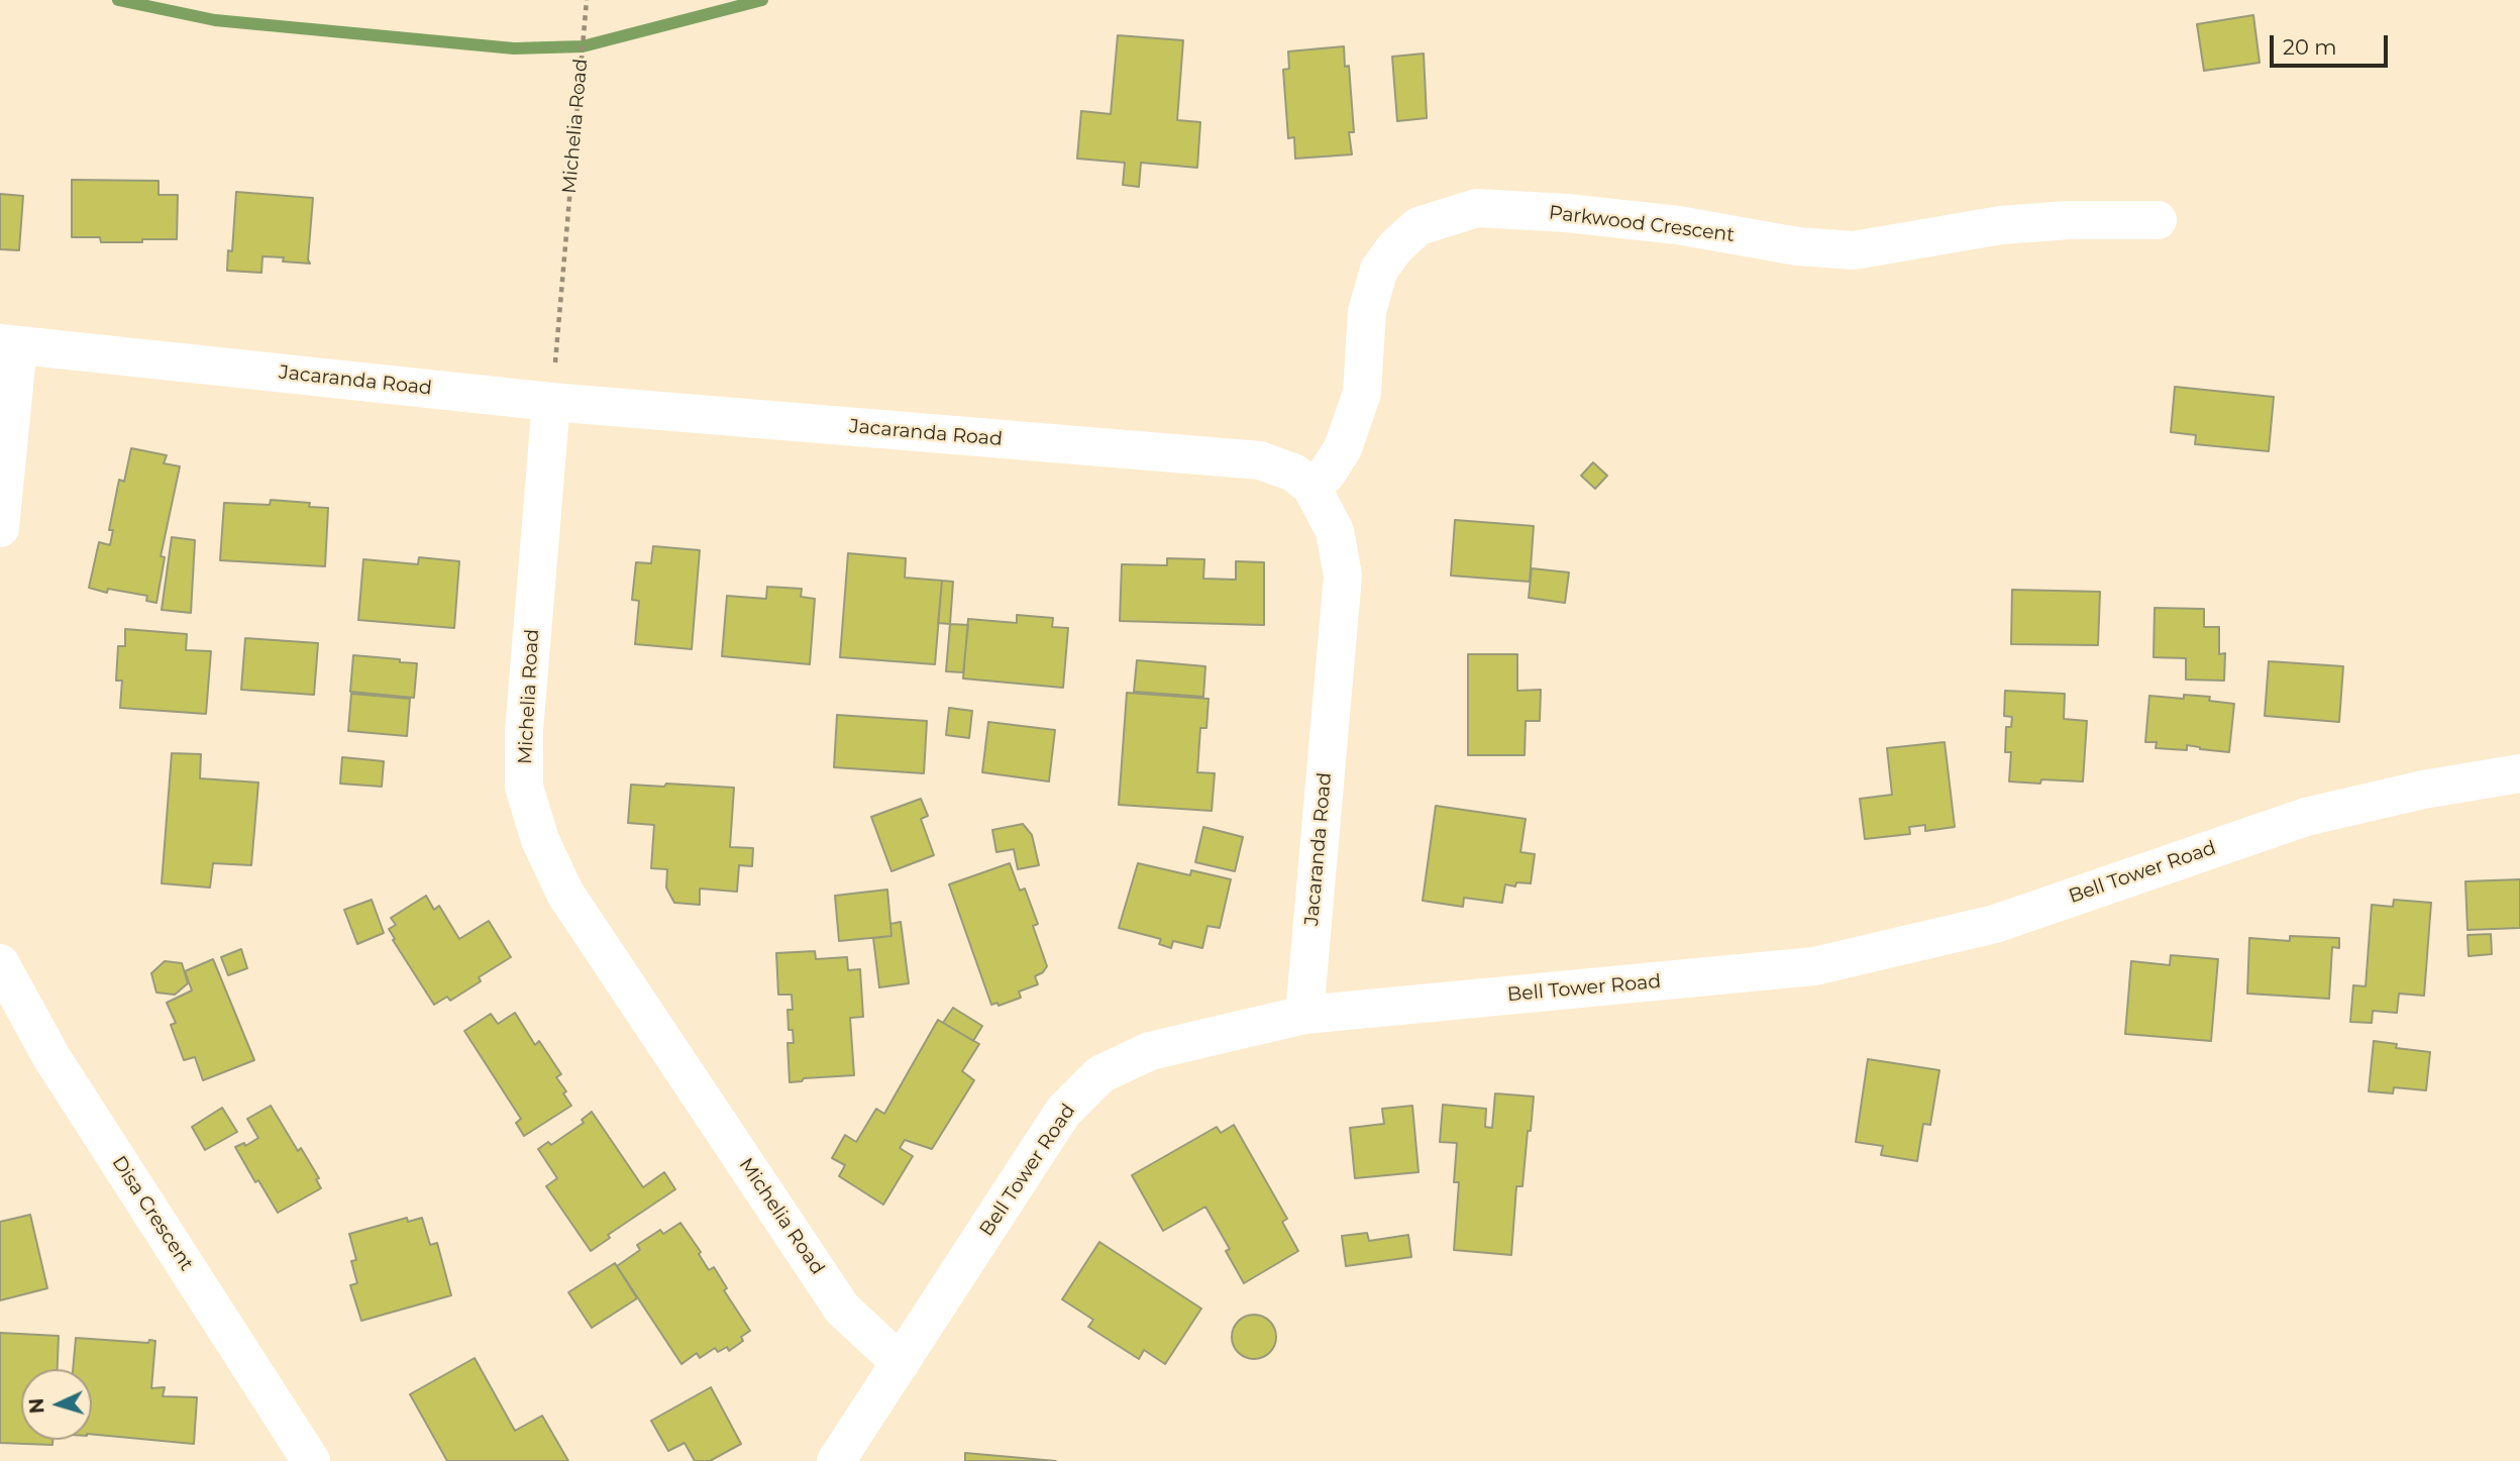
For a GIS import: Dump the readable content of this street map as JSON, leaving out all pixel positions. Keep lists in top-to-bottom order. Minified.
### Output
{"streets":{"street":["Michelia Road","Parkwood Crescent","Jacaranda Road","Bell Tower Road","Disa Crescent"]},"crossings":[["Michelia Road","Jacaranda Road"],["Michelia Road","Bell Tower Road"],["Parkwood Crescent","Jacaranda Road"],["Jacaranda Road","Bell Tower Road"]],"scale_bar":"20 m","north":"left"}
